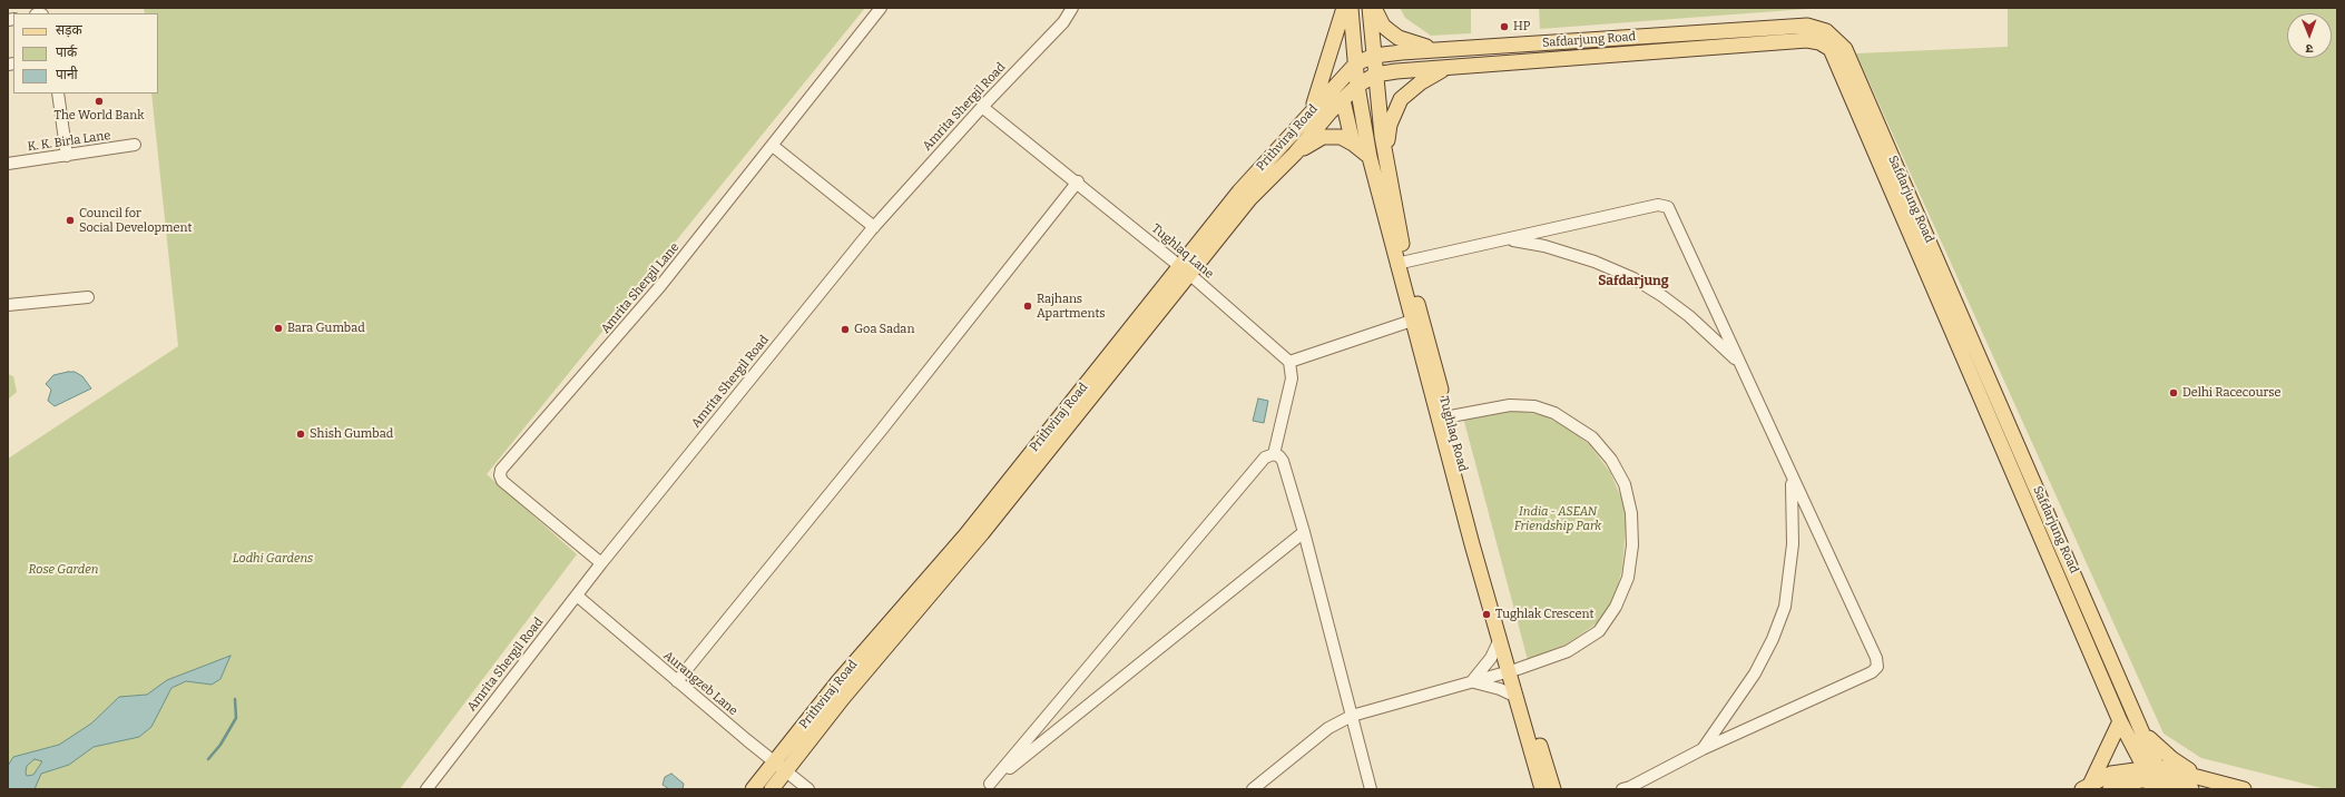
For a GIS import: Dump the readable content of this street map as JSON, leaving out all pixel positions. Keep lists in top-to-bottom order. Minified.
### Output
{"streets":{"main road":["Safdarjung Road","Prithviraj Road","Tughlaq Road"],"street":["Amrita Shergil Road","K. K. Birla Lane","Tughlaq Lane","Amrita Shergil Lane","Aurangzeb Lane"]},"crossings":[["Safdarjung Road","Prithviraj Road"],["Safdarjung Road","Tughlaq Road"],["Amrita Shergil Road","Tughlaq Lane"],["Amrita Shergil Road","Amrita Shergil Lane"],["Amrita Shergil Road","Aurangzeb Lane"],["Prithviraj Road","Tughlaq Lane"],["Prithviraj Road","Tughlaq Road"],["Prithviraj Road","Aurangzeb Lane"]],"districts":["Safdarjung"],"parks":["India - ASEAN Friendship Park","Lodhi Gardens","Rose Garden"],"places":["HP","The World Bank","Council for Social Development","Rajhans Apartments","Bara Gumbad","Goa Sadan","Delhi Racecourse","Shish Gumbad","Tughlak Crescent"],"legend":["सड़क","पार्क","पानी"],"north":"bottom"}
